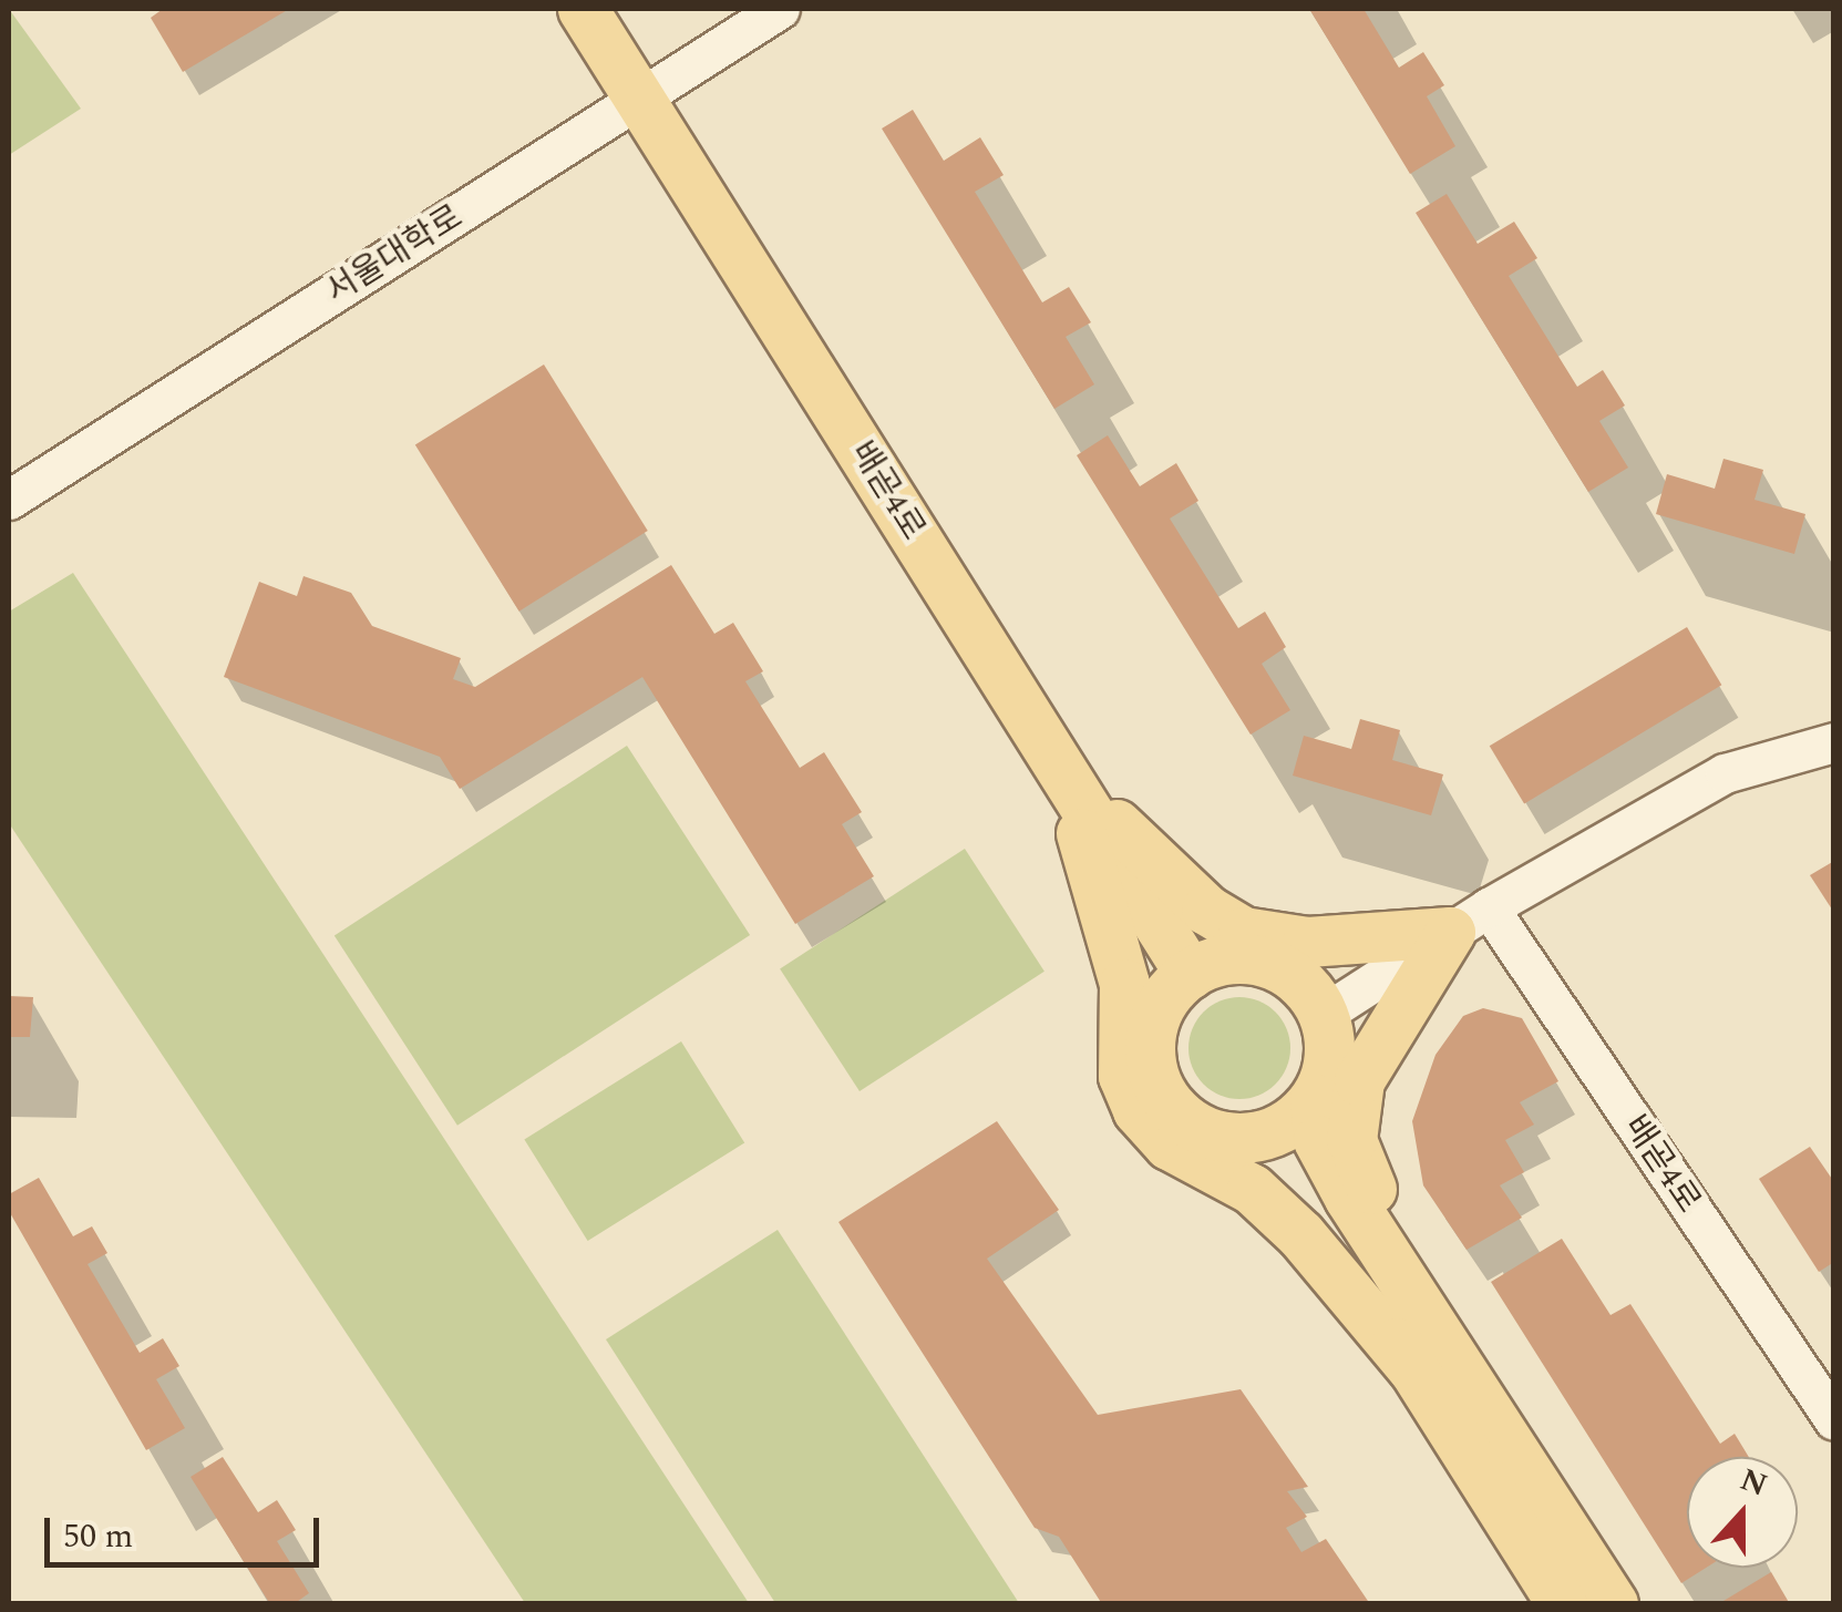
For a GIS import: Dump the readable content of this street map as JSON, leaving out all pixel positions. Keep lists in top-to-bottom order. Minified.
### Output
{"streets":{"main road":["배곧4로"],"street":["서울대학로"]},"crossings":[["서울대학로","배곧4로"]],"scale_bar":"50 m","north":"top"}
